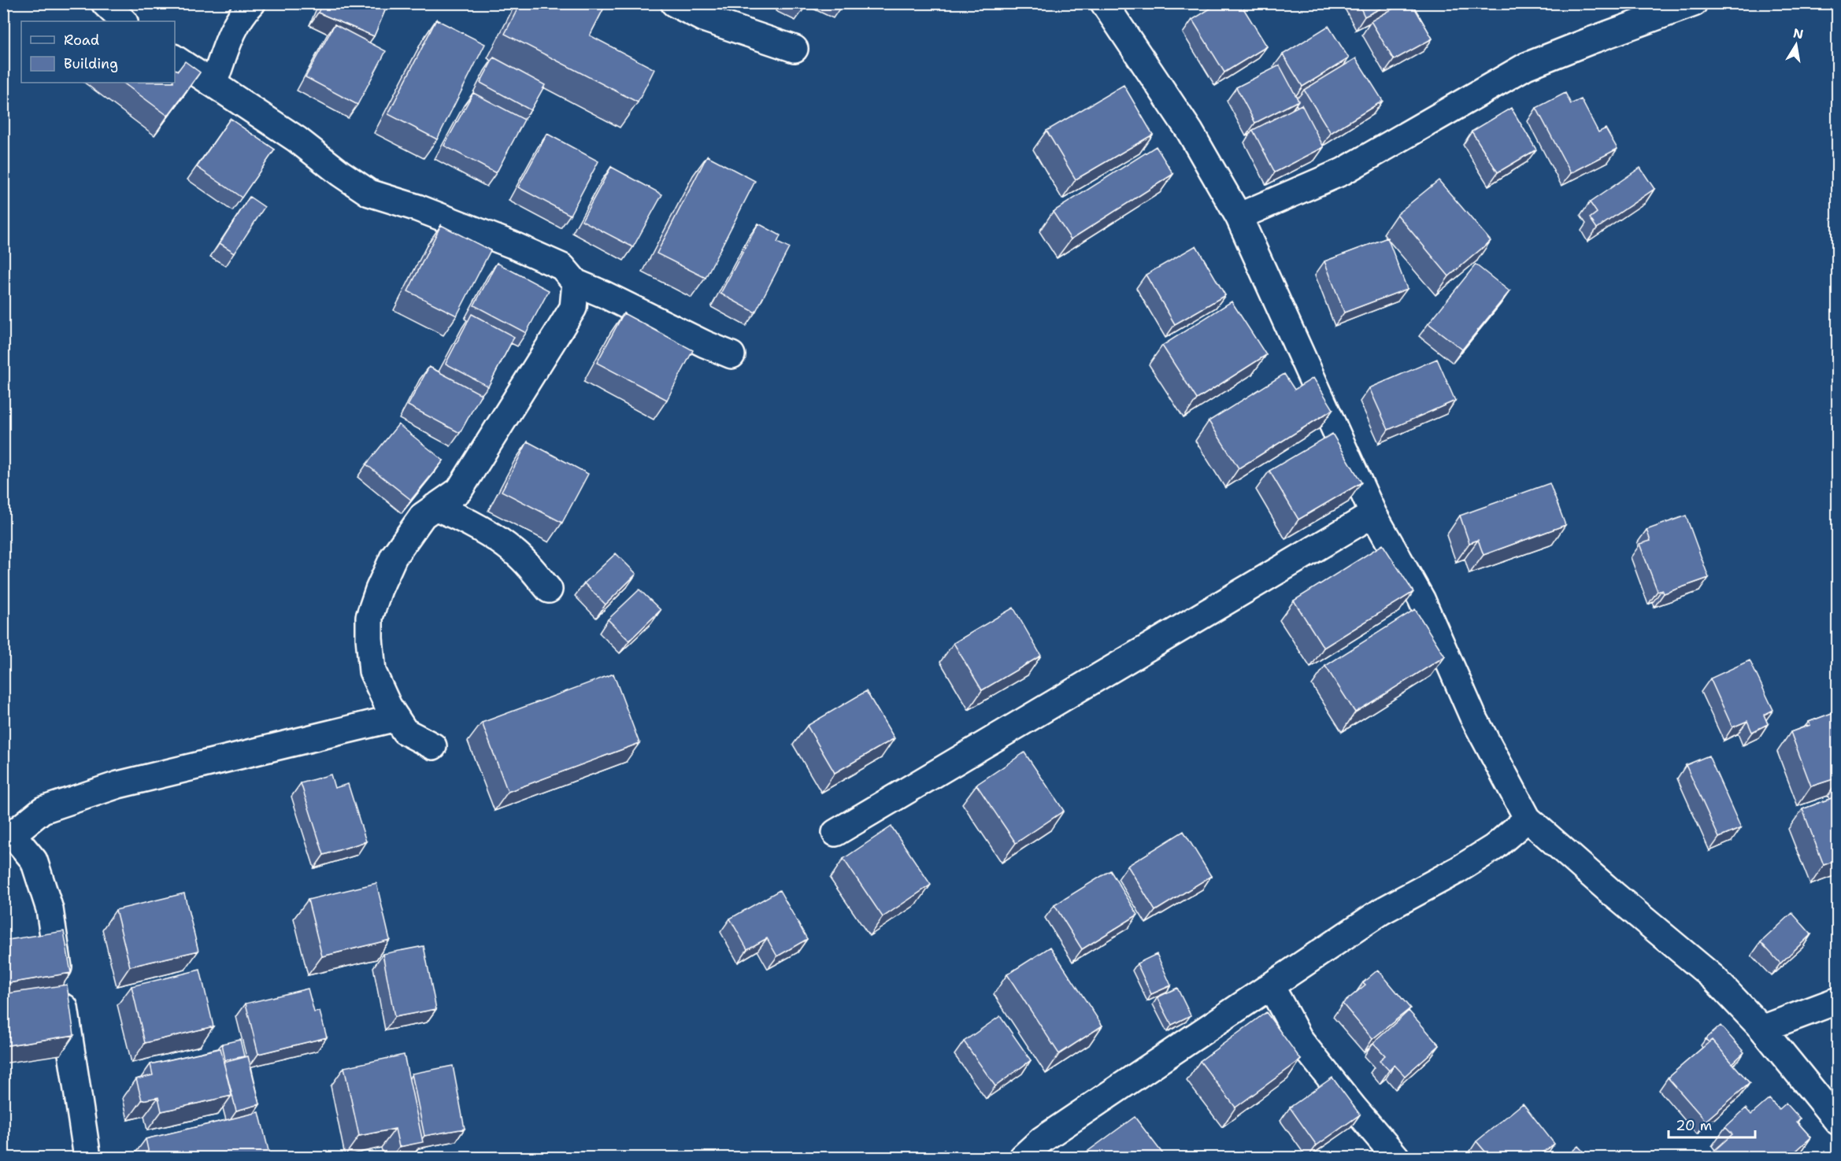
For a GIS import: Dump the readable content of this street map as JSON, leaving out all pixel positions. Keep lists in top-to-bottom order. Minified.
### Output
{"legend":["Road","Building"],"scale_bar":"20 m","north":"top"}
